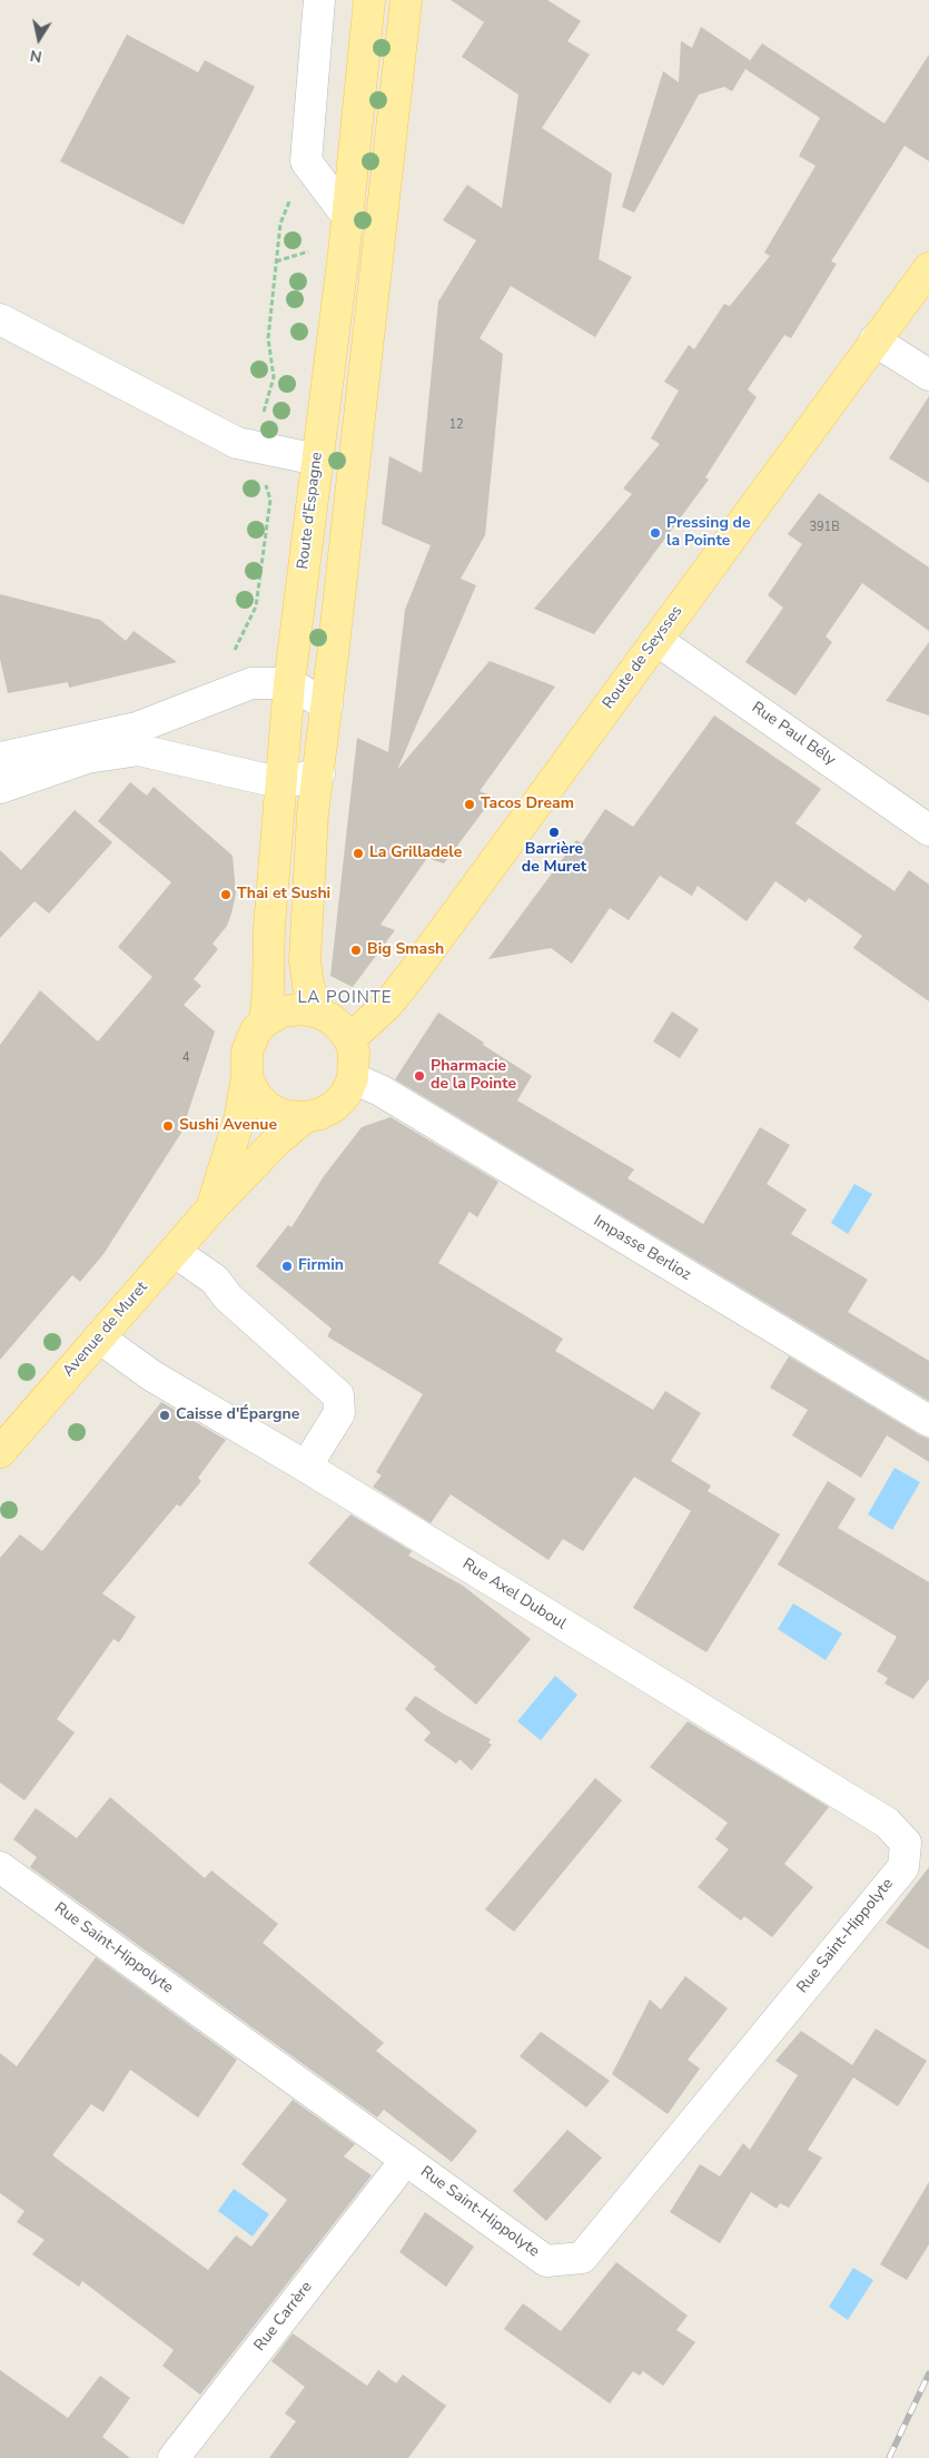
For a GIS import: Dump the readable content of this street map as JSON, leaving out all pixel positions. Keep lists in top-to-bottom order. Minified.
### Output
{"streets":{"main road":["Route d'Espagne","Route de Seysses","Avenue de Muret"],"street":["Rue Paul Bély","Impasse Berlioz","Rue Axel Duboul","Rue Saint-Hippolyte","Rue Carrère"]},"crossings":[["Route d'Espagne","Route de Seysses"],["Route d'Espagne","Impasse Berlioz"],["Route d'Espagne","Avenue de Muret"],["Route de Seysses","Rue Paul Bély"],["Route de Seysses","Impasse Berlioz"],["Route de Seysses","Avenue de Muret"],["Impasse Berlioz","Avenue de Muret"],["Avenue de Muret","Rue Axel Duboul"],["Rue Axel Duboul","Rue Saint-Hippolyte"]],"districts":["LA POINTE"],"places":["Pressing de la Pointe","Tacos Dream","Barrière de Muret","La Grilladele","Thai et Sushi","Big Smash","Pharmacie de la Pointe","Sushi Avenue","Firmin","Caisse d'Épargne"],"house_numbers":["12","391B","4"],"north":"bottom"}
